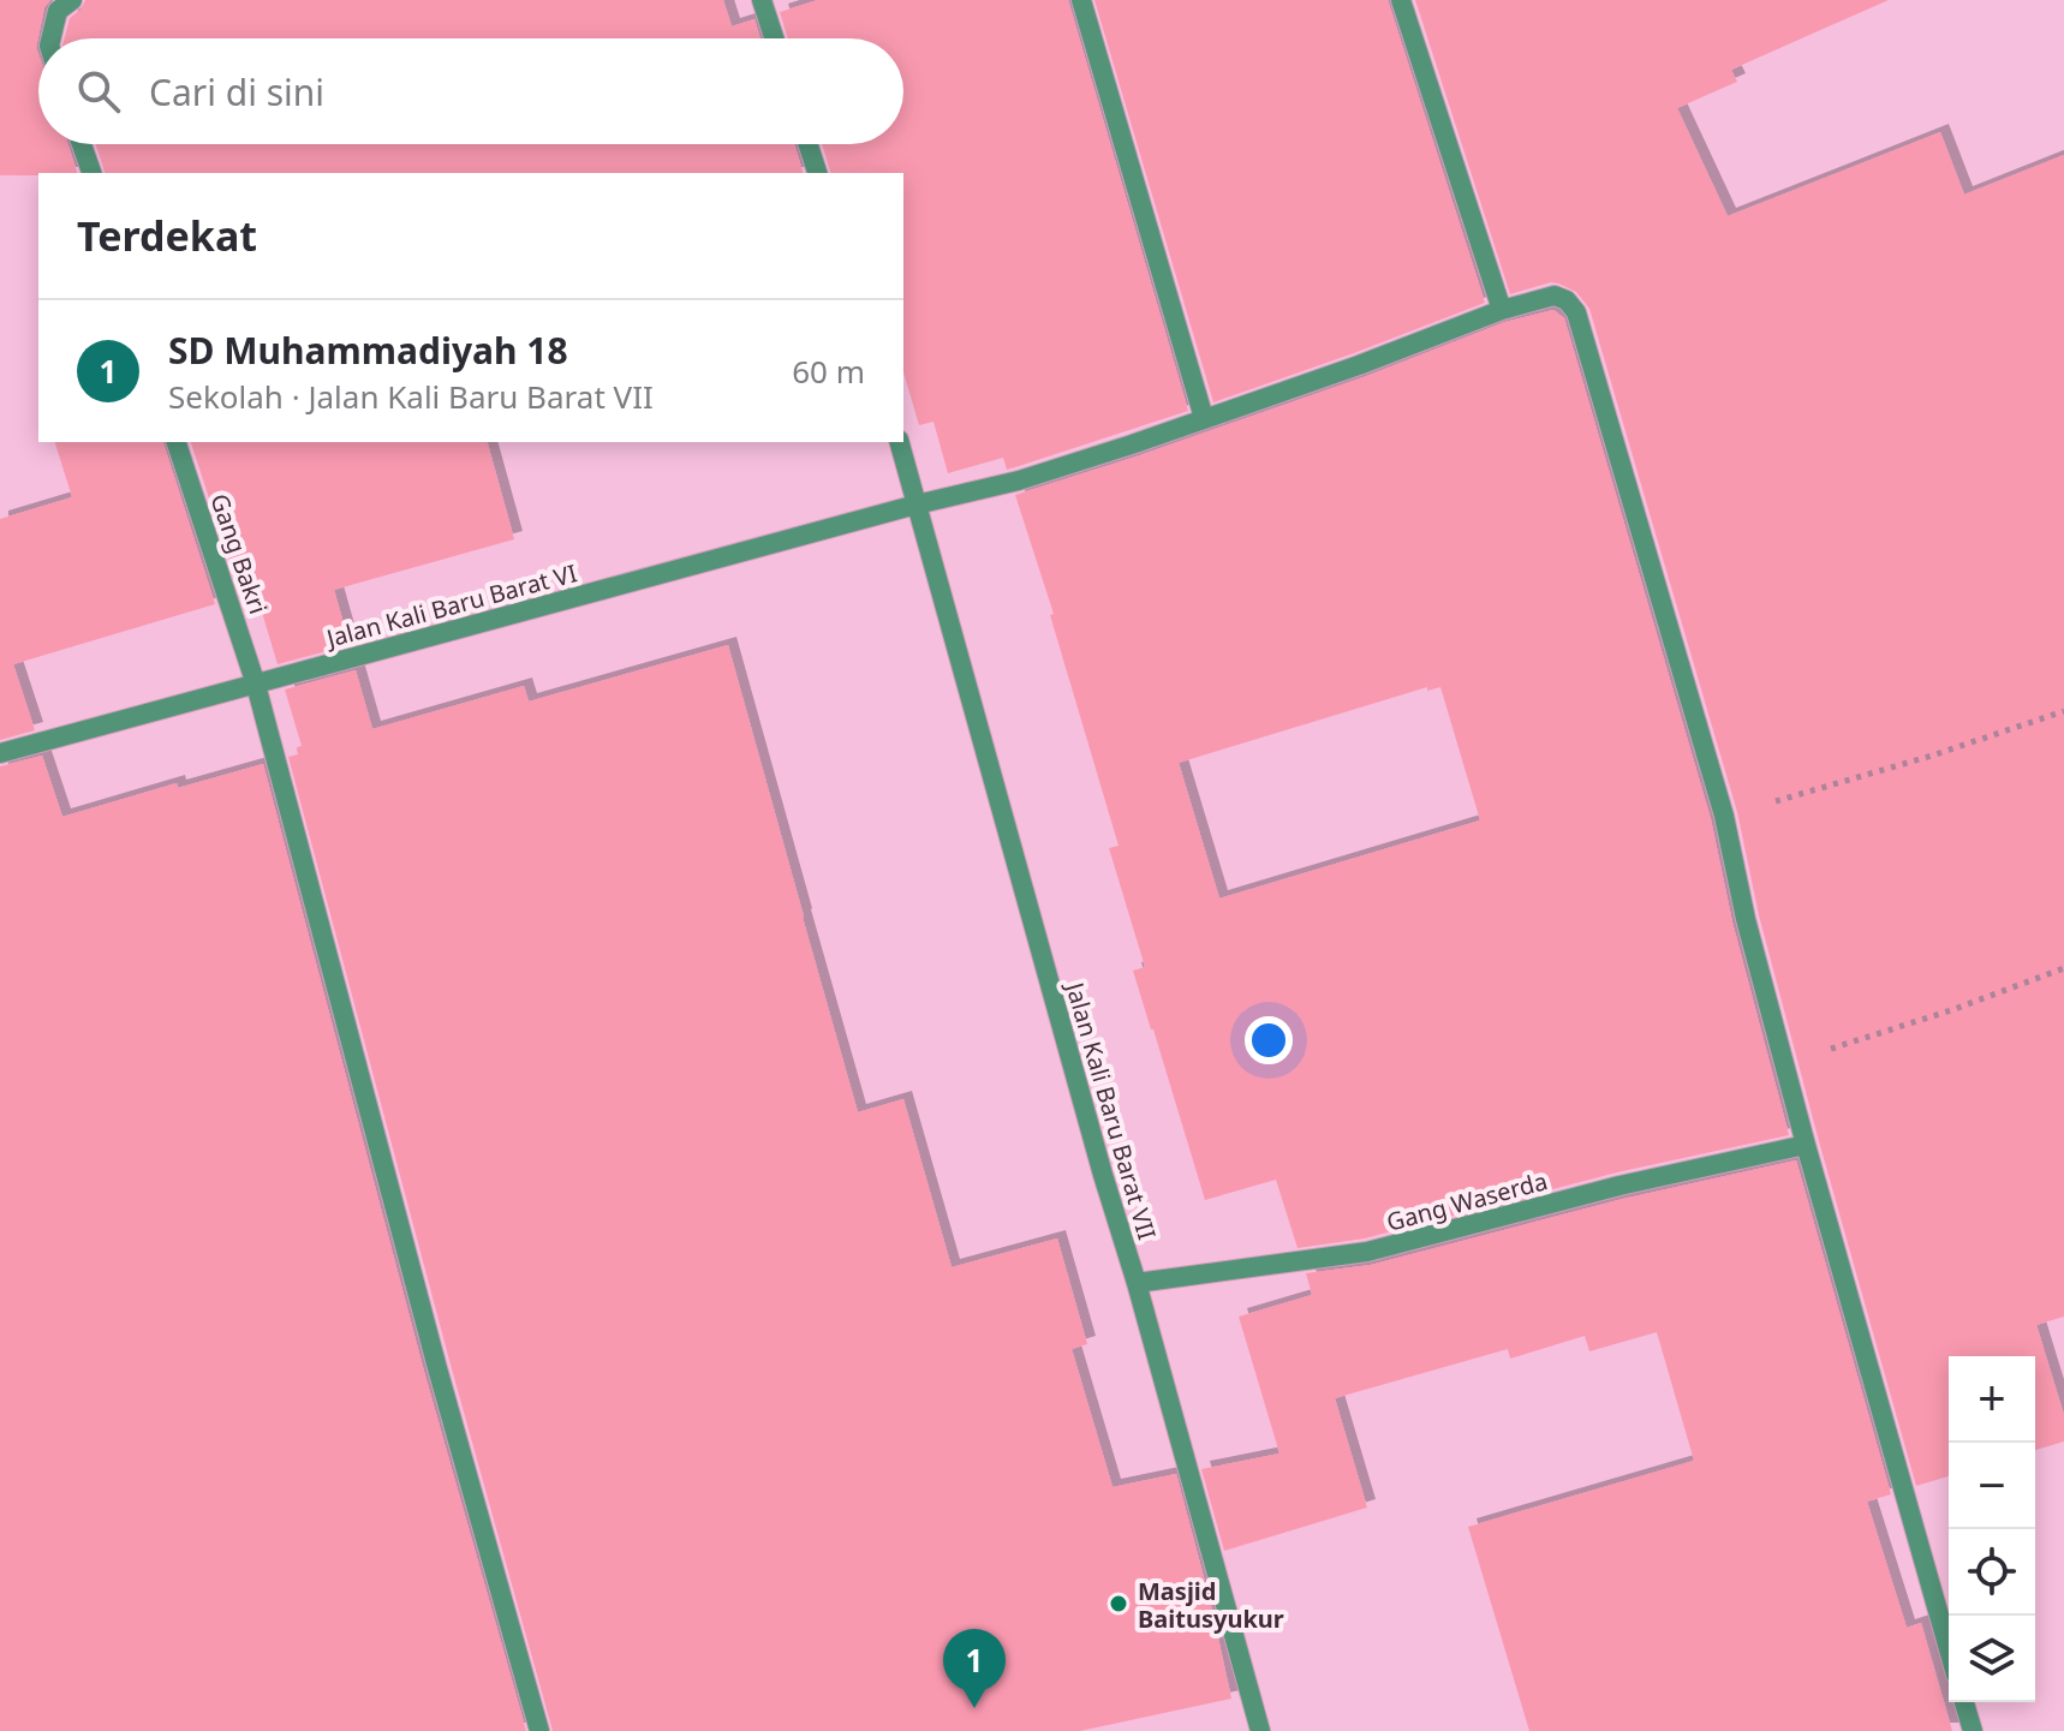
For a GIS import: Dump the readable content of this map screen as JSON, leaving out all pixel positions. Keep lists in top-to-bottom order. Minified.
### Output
{"streets":{"street":["Gang Bakri","Jalan Kali Baru Barat VI","Jalan Kali Baru Barat VII","Gang Waserda"]},"crossings":[["Gang Bakri","Jalan Kali Baru Barat VI"],["Jalan Kali Baru Barat VI","Jalan Kali Baru Barat VII"],["Jalan Kali Baru Barat VII","Gang Waserda"]],"places":["Masjid Baitusyukur"],"page":{"search":"Cari di sini","heading":"Terdekat","list":[{"mark":"1","name":"SD Muhammadiyah 18","note":"Sekolah · Jalan Kali Baru Barat VII","value":"60 m"}],"map_buttons":["+","−"],"pins":"1"}}
